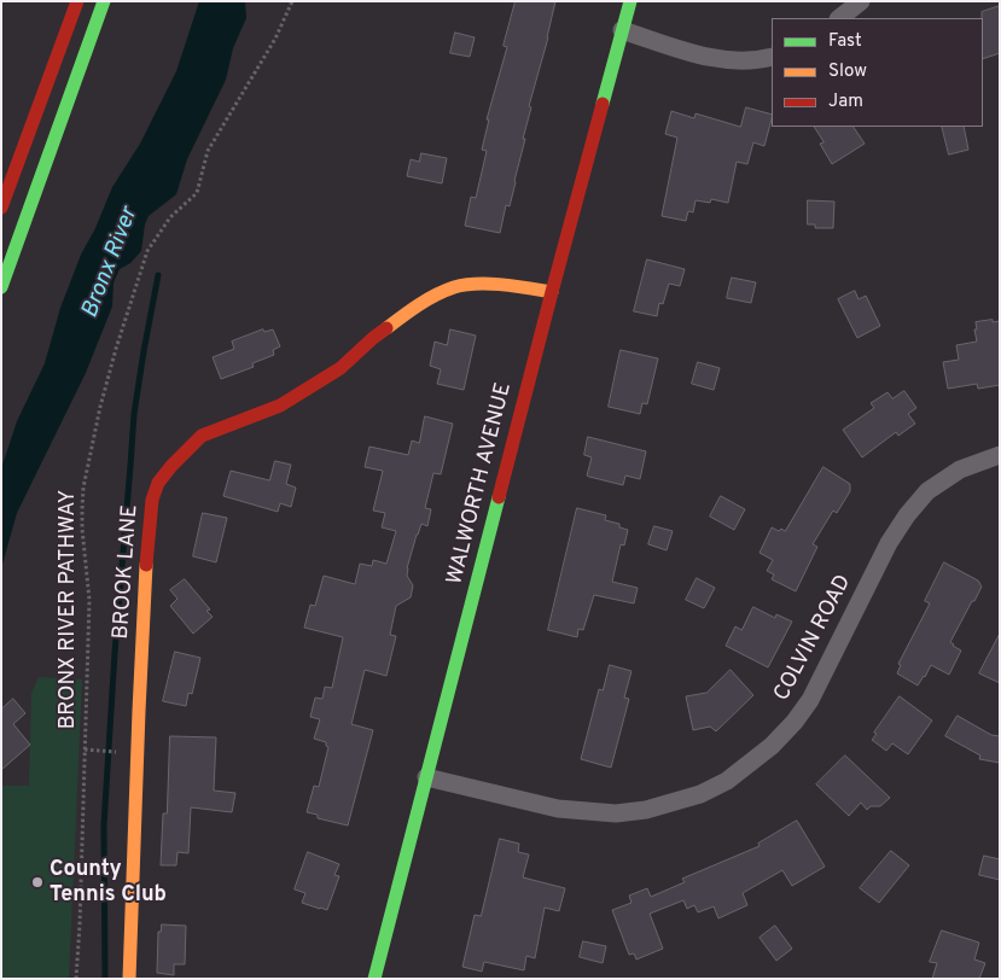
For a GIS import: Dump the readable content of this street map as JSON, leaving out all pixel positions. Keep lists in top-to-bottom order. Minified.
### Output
{"streets":{"main road":["WALWORTH AVENUE","BROOK LANE"],"street":["COLVIN ROAD"],"path":["BRONX RIVER PATHWAY"]},"crossings":[["WALWORTH AVENUE","BROOK LANE"],["WALWORTH AVENUE","COLVIN ROAD"]],"water":["Bronx River"],"places":["County Tennis Club"],"legend":["Fast","Slow","Jam"]}
